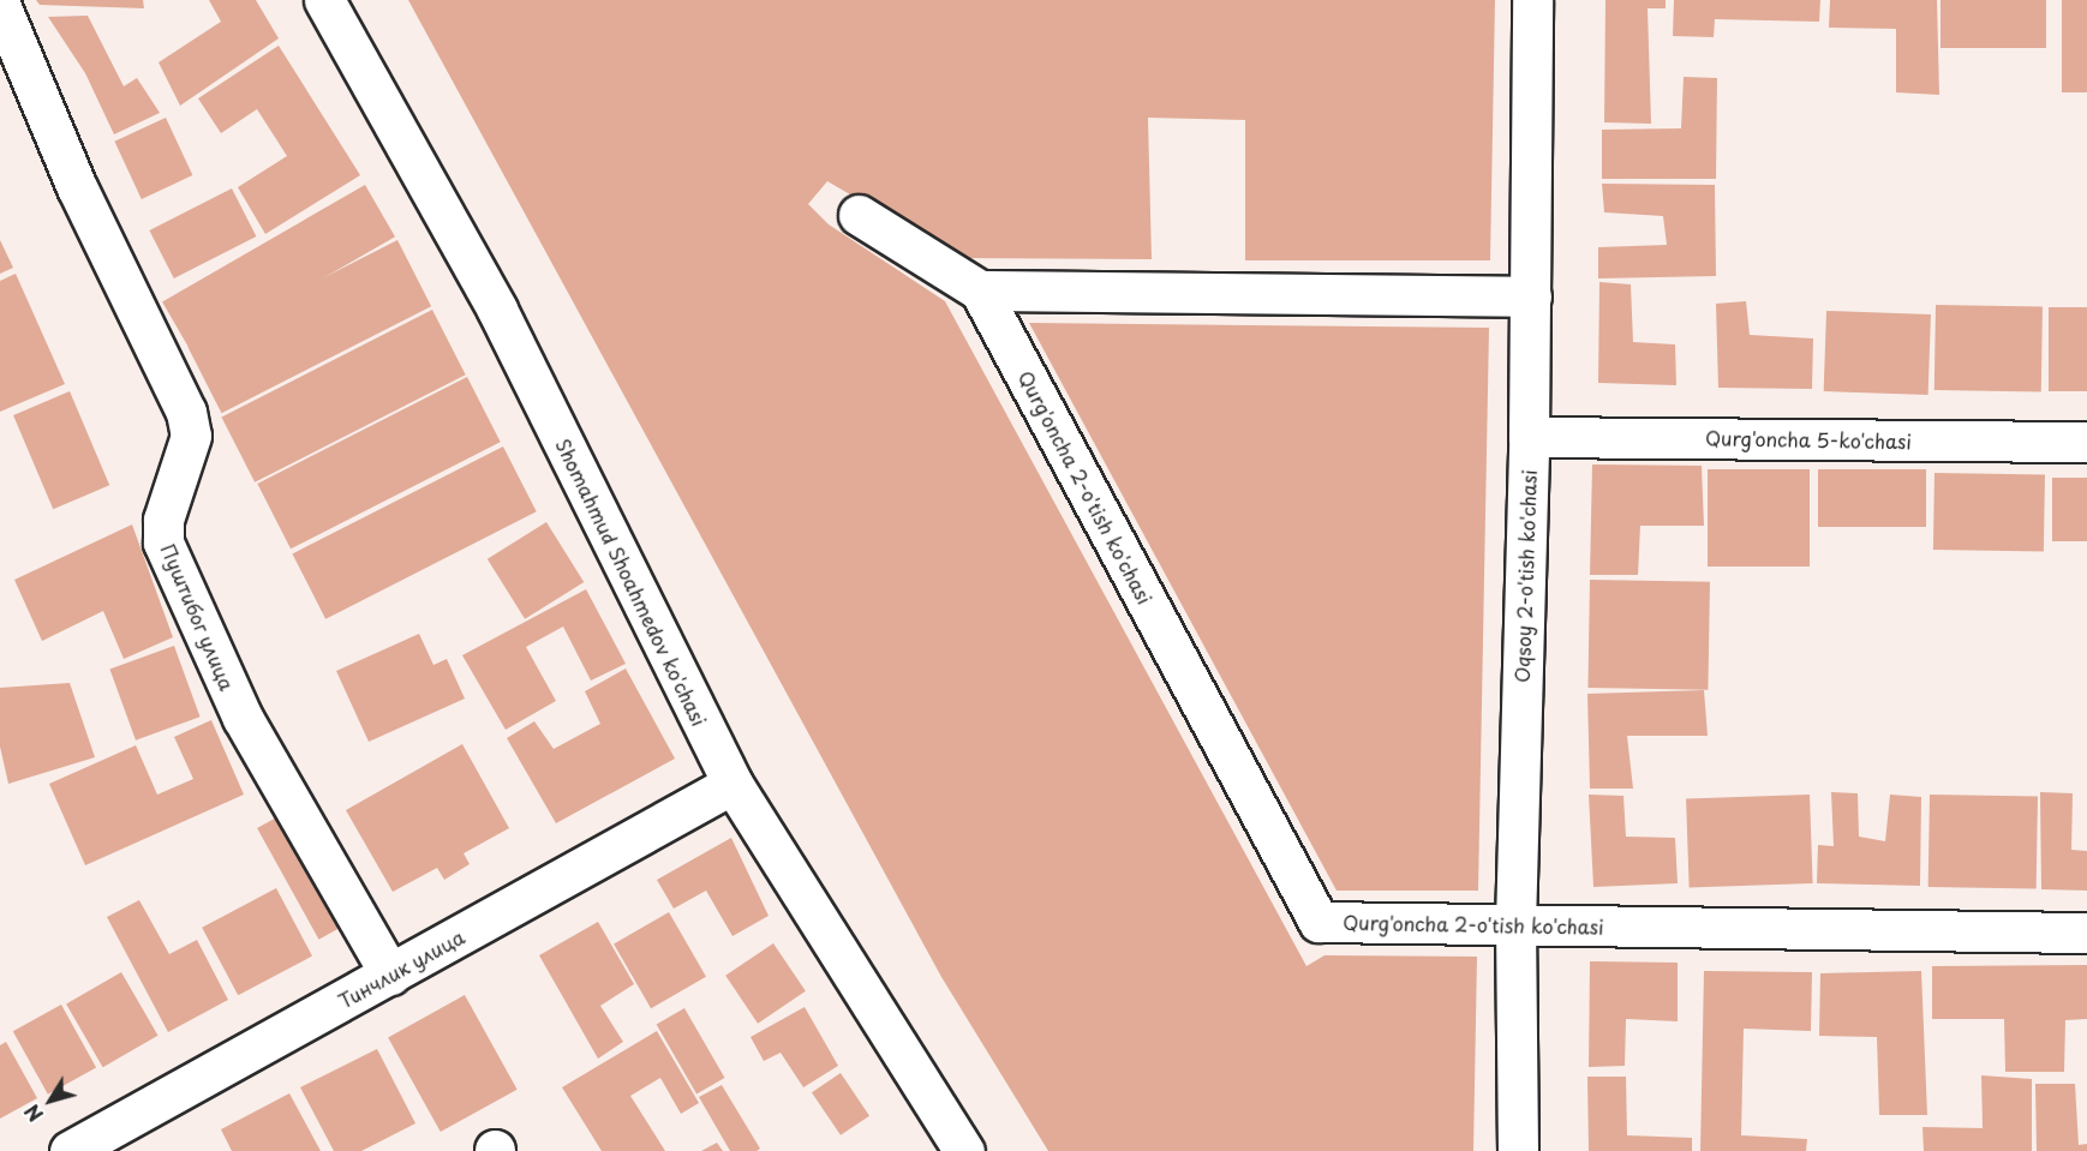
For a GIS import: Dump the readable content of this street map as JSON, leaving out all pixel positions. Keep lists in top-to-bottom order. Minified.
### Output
{"streets":{"street":["Qurg'oncha 5-ko'chasi","Qurg'oncha 2-o'tish ko'chasi","Oqsoy 2-o'tish ko'chasi","Shomahmud Shoahmedov ko'chasi","Пуштибог улица","Тинчлик улица"]},"crossings":[["Qurg'oncha 5-ko'chasi","Oqsoy 2-o'tish ko'chasi"],["Qurg'oncha 2-o'tish ko'chasi","Oqsoy 2-o'tish ko'chasi"],["Shomahmud Shoahmedov ko'chasi","Тинчлик улица"],["Пуштибог улица","Тинчлик улица"]],"north":"bottom left"}
